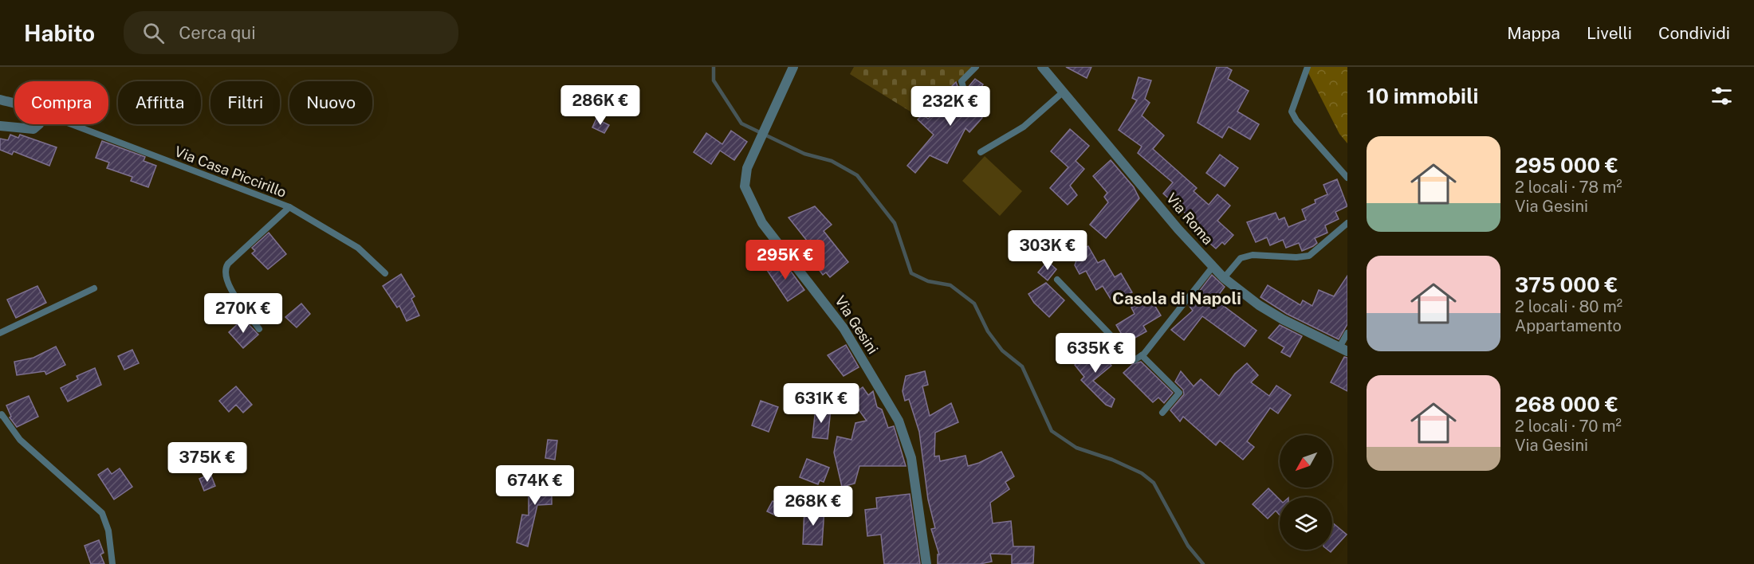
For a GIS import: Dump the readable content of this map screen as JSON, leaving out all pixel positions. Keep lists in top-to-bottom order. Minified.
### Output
{"streets":{"street":["Via Roma","Via Gesini"],"lane":["Via Casa Piccirillo"]},"districts":["Casola di Napoli"],"north":"bottom left","page":{"header":"Habito","search":"Cerca qui","nav":["Mappa","Livelli","Condividi"],"heading":"10 immobili","chip":["Compra","Affitta","Filtri","Nuovo"],"price":["286K €","232K €","303K €","295K €","270K €","635K €","631K €","375K €","674K €","268K €"],"list":[{"name":"295 000 €","note":"2 locali · 78 m² · Via Gesini"},{"name":"375 000 €","note":"2 locali · 80 m² · Appartamento"},{"name":"268 000 €","note":"2 locali · 70 m² · Via Gesini"}]}}
